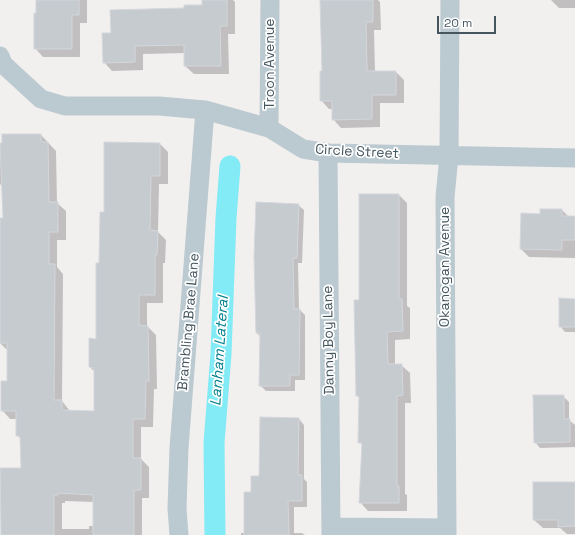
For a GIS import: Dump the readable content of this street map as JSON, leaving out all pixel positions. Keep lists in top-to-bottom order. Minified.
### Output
{"streets":{"street":["Troon Avenue","Circle Street","Okanogan Avenue","Brambling Brae Lane","Danny Boy Lane"]},"crossings":[["Troon Avenue","Circle Street"],["Circle Street","Okanogan Avenue"],["Circle Street","Brambling Brae Lane"],["Circle Street","Danny Boy Lane"],["Okanogan Avenue","Danny Boy Lane"]],"water":["Lanham Lateral"],"scale_bar":"20 m"}
